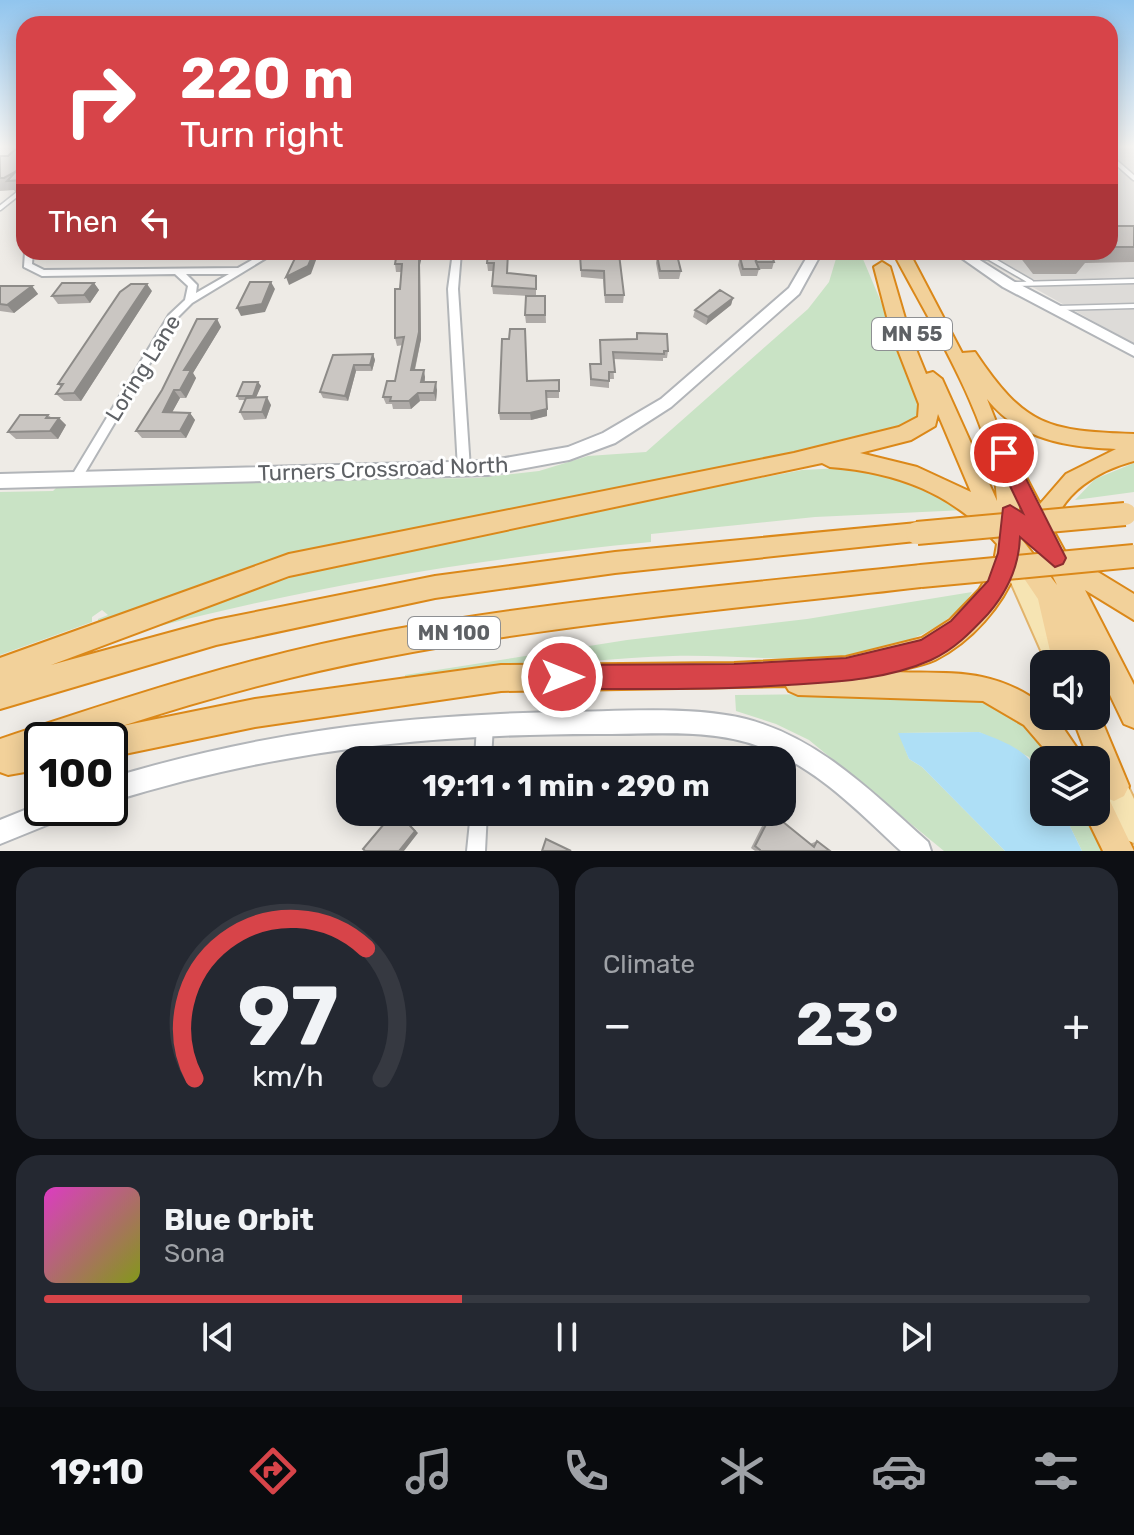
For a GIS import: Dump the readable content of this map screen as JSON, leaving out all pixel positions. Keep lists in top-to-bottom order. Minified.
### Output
{"streets":{"highway":["MN 55","MN 100"],"street":["Loring Lane","Turners Crossroad North"]},"crossings":[["Loring Lane","Turners Crossroad North"]],"page":{"turn":["220 m","Turn right"],"then":"Then","limit":"100","trip":"19:11 · 1 min · 290 m","tile":"Climate","heat":["−","23°","+"],"song":["Blue Orbit","Sona"],"tabs":"19:10","gauge":["97","km/h"]}}
